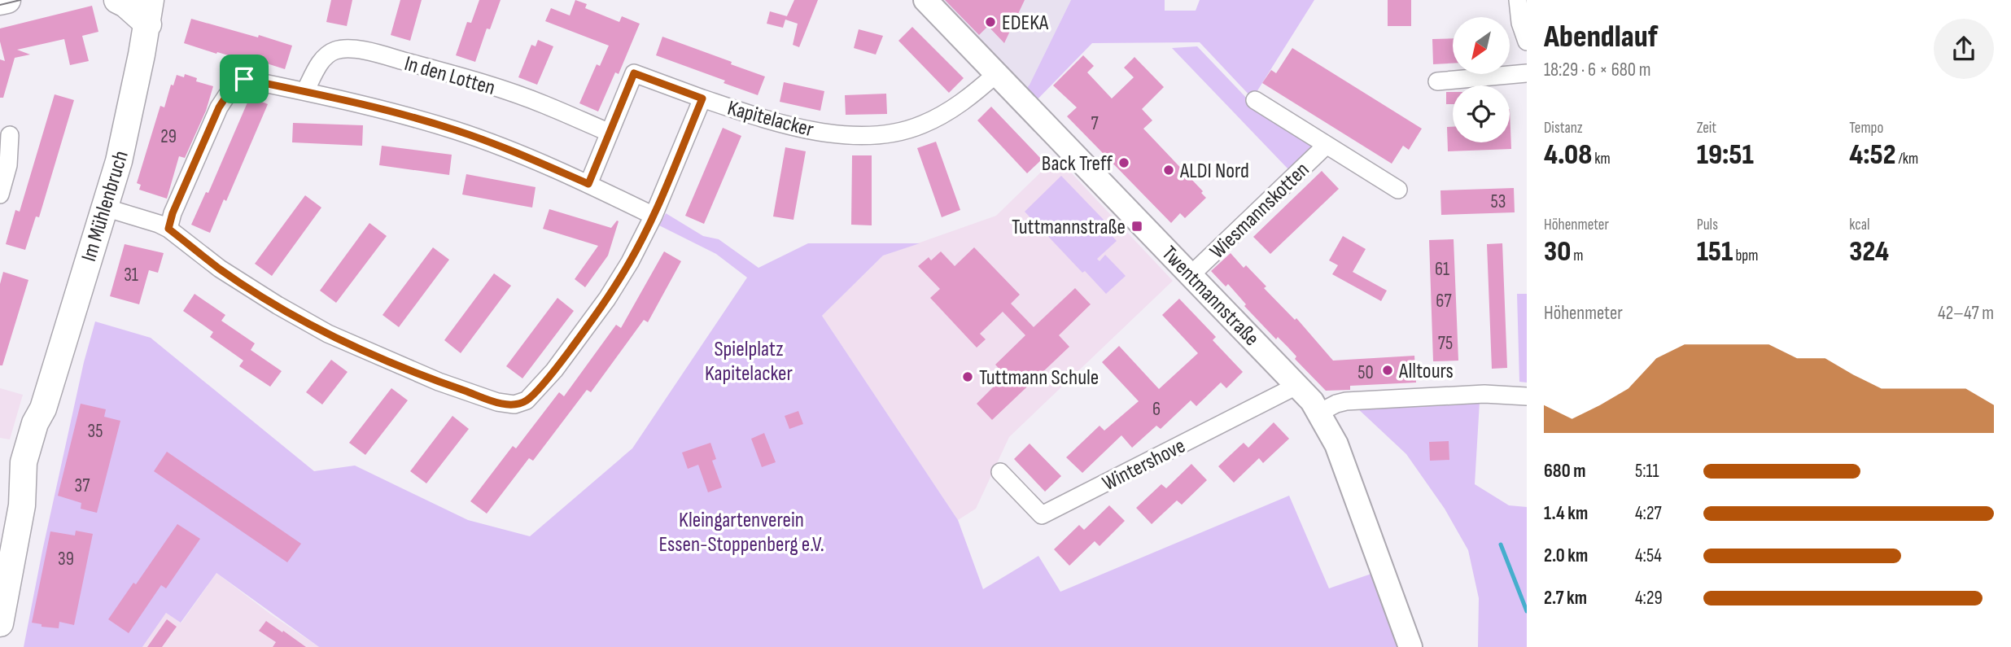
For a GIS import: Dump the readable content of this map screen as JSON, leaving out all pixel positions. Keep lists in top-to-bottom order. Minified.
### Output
{"streets":{"main road":["Im Mühlenbruch"],"street":["In den Lotten","Kapitelacker","Wiesmannskotten","Twentmannstraße","Wintershove"]},"crossings":[["Kapitelacker","Im Mühlenbruch"],["Kapitelacker","Twentmannstraße"],["Wiesmannskotten","Twentmannstraße"],["Twentmannstraße","Wintershove"]],"parks":["Spielplatz Kapitelacker","Kleingartenverein Essen-Stoppenberg e.V."],"places":{"other":["EDEKA","Back Treff","ALDI Nord","Alltours","Tuttmann Schule"],"transit":["Tuttmannstraße"]},"house_numbers":["7","29","53","61","31","67","75","50","6","35","37","39"],"north":"bottom left","page":{"heading":["Abendlauf","18:29 · 6 × 680 m"],"stats":[["Distanz","4.08 km"],["Zeit","19:51"],["Tempo","4:52 /km"],["Höhenmeter","30 m"],["Puls","151 bpm"],["kcal","324"]],"chart":["Höhenmeter","42–47 m"],"list":[{"name":"680 m","note":"5:11"},{"name":"1.4 km","note":"4:27"},{"name":"2.0 km","note":"4:54"},{"name":"2.7 km","note":"4:29"}]}}
